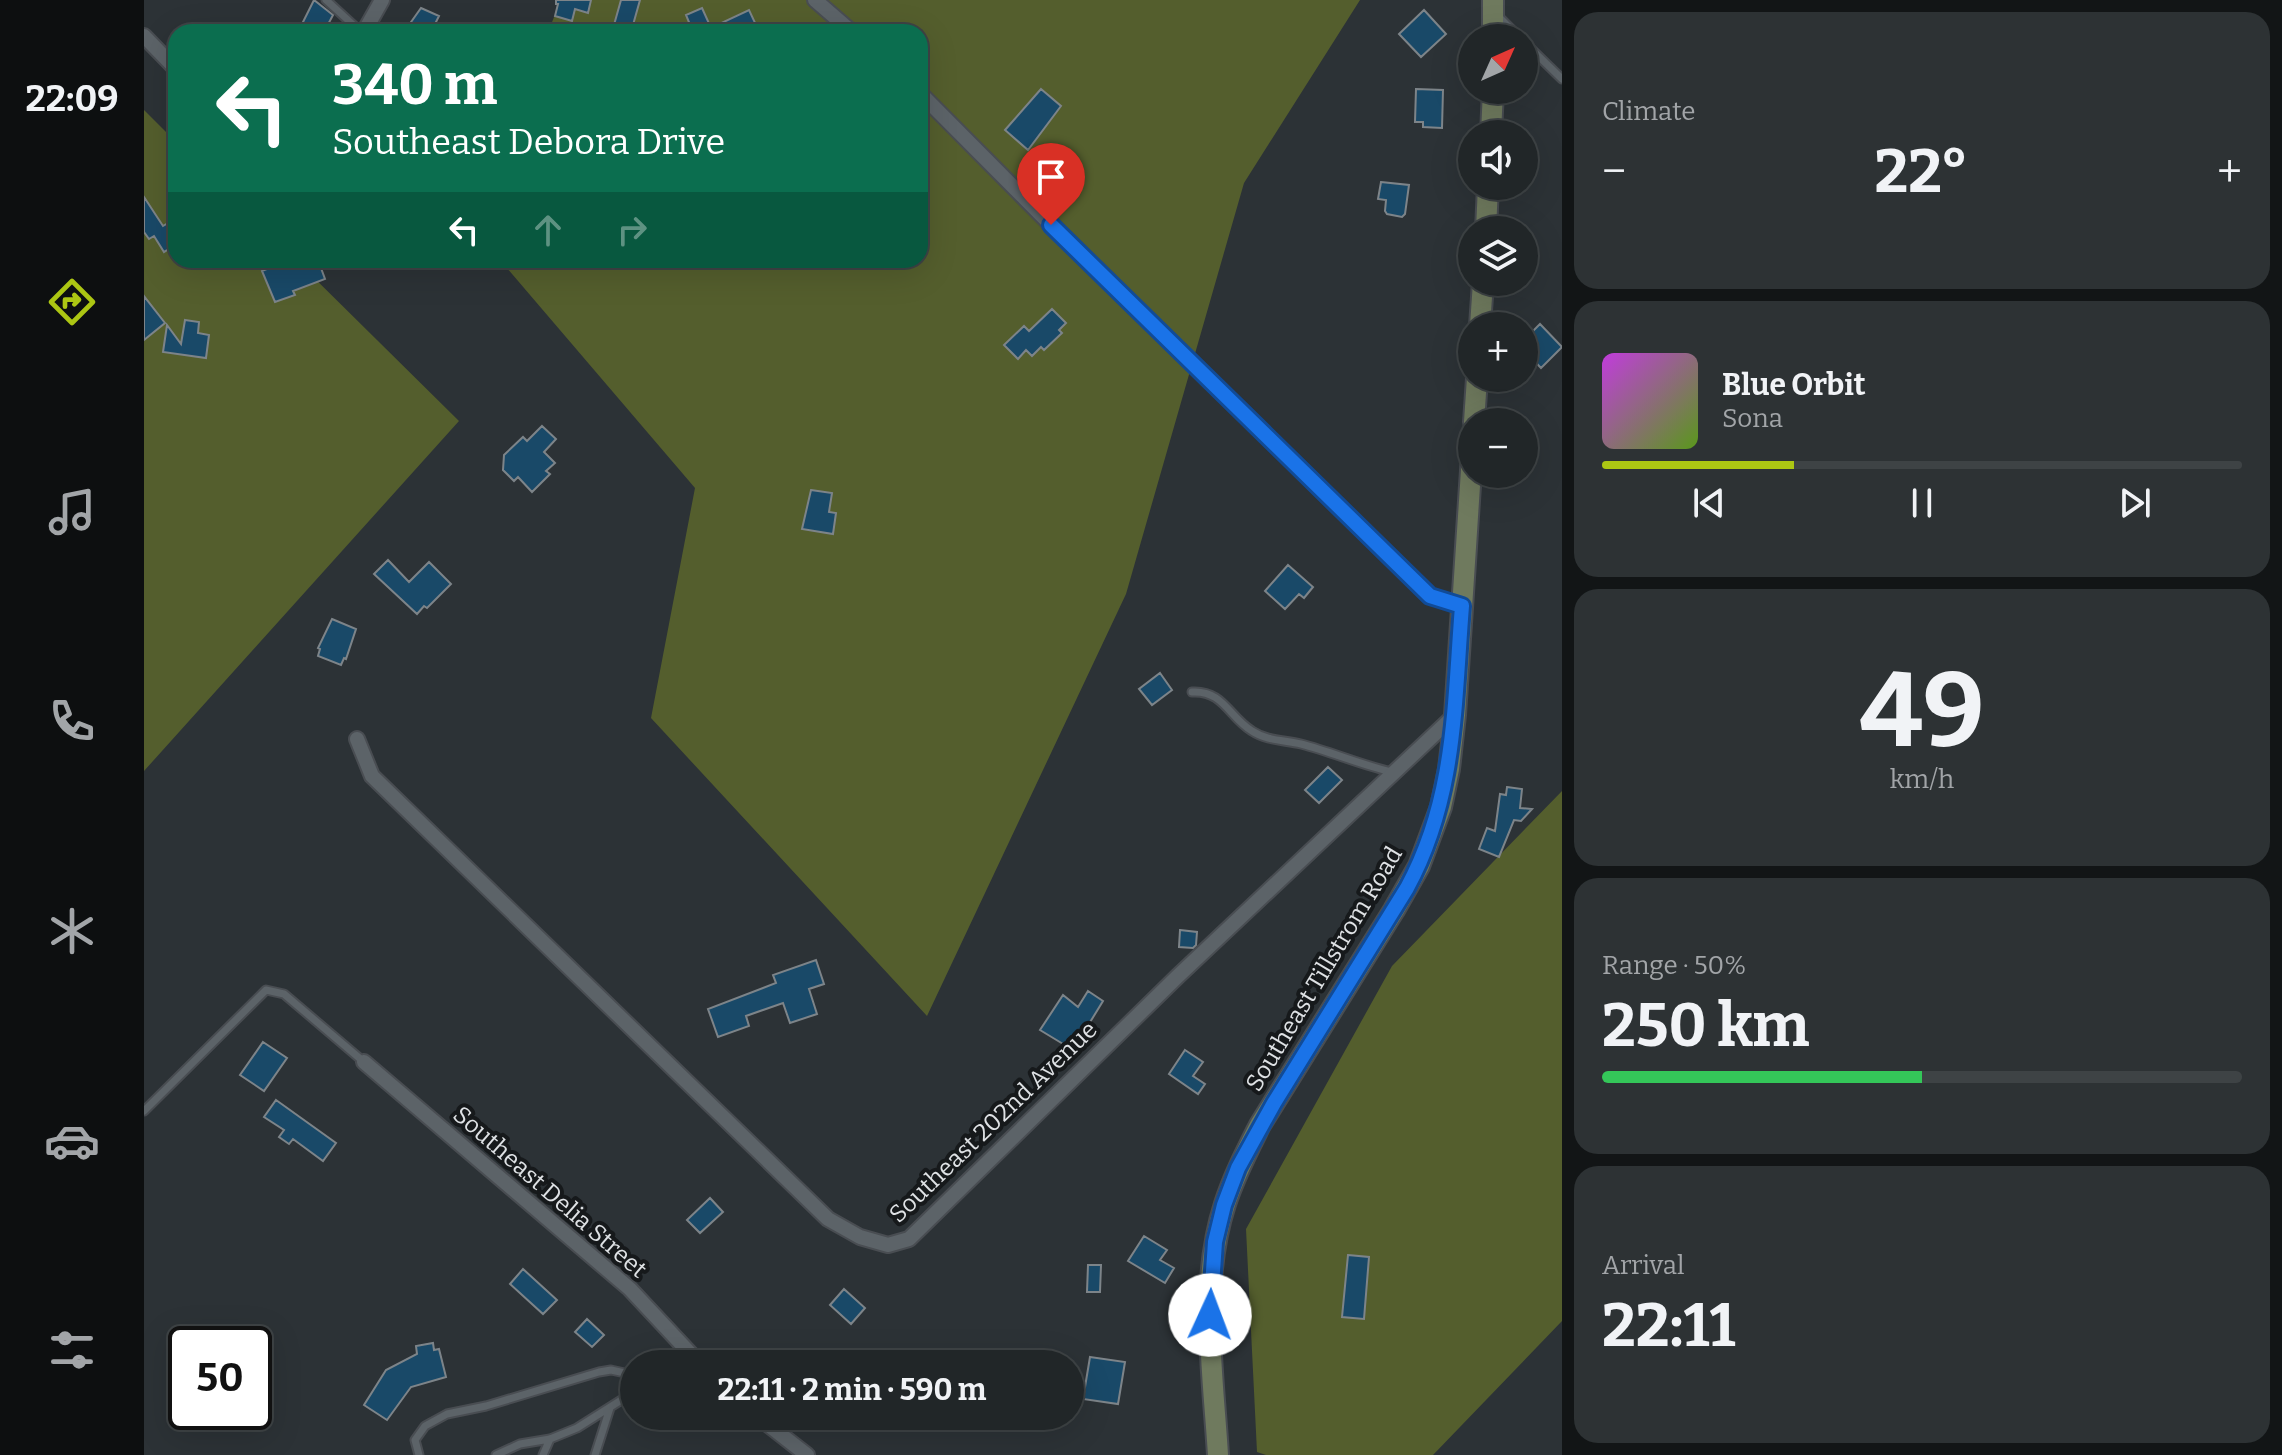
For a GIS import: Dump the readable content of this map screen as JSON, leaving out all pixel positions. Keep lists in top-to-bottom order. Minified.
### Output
{"streets":{"main road":["Southeast Tillstrom Road"],"street":["Southeast 202nd Avenue","Southeast Delia Street"]},"crossings":[["Southeast Tillstrom Road","Southeast 202nd Avenue"]],"north":"top right","page":{"tabs":"22:09","tile":["Climate",["49","km/h"],["Range · 50%","250 km"],["Arrival","22:11"]],"map_buttons":["+","−"],"turn":["340 m","Southeast Debora Drive"],"heat":["−","22°","+"],"song":["Blue Orbit","Sona"],"limit":"50","trip":"22:11 · 2 min · 590 m"}}
